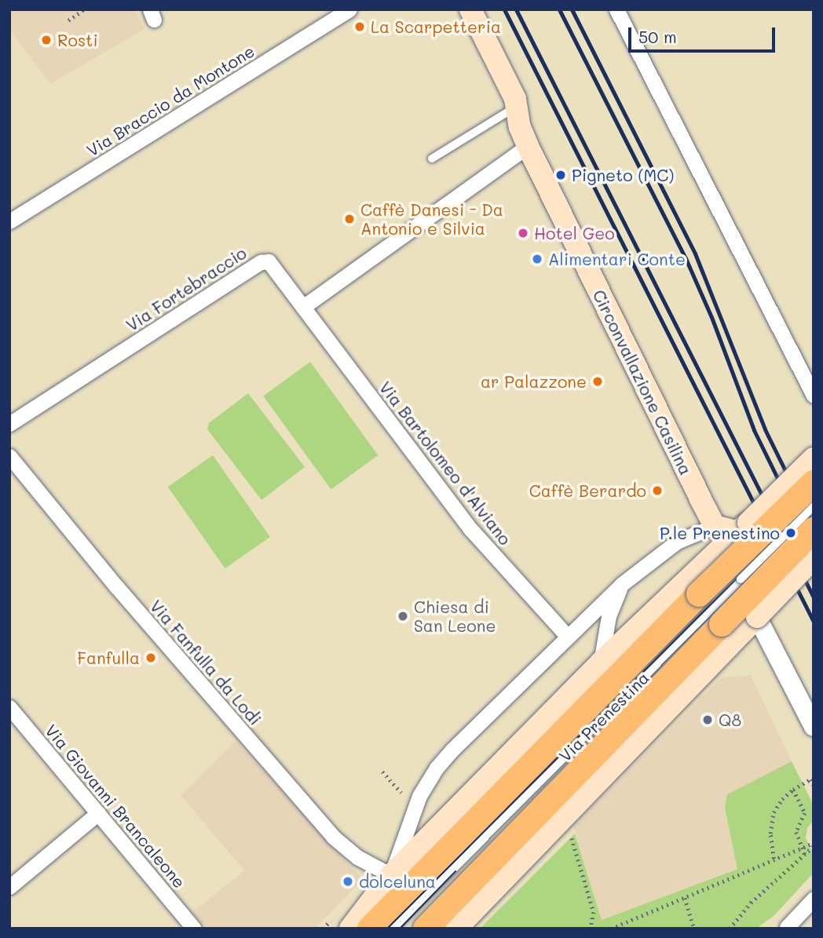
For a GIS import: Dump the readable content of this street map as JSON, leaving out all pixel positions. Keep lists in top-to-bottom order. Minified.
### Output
{"streets":{"main road":["Circonvallazione Casilina"],"street":["Via Braccio da Montone","Via Fortebraccio","Via Bartolomeo d'Alviano","Via Fanfulla da Lodi","Via Giovanni Brancaleone"],"lane":["Via Prenestina"]},"crossings":[["Via Fortebraccio","Via Bartolomeo d'Alviano"]],"places":["La Scarpetteria","Rosti","Pigneto (MC)","Caffè Danesi - Da Antonio e Silvia","Hotel Geo","Alimentari Conte","ar Palazzone","Caffè Berardo","P.le Prenestino","Chiesa di San Leone","Fanfulla","Q8","dolceluna"],"scale_bar":"50 m"}
